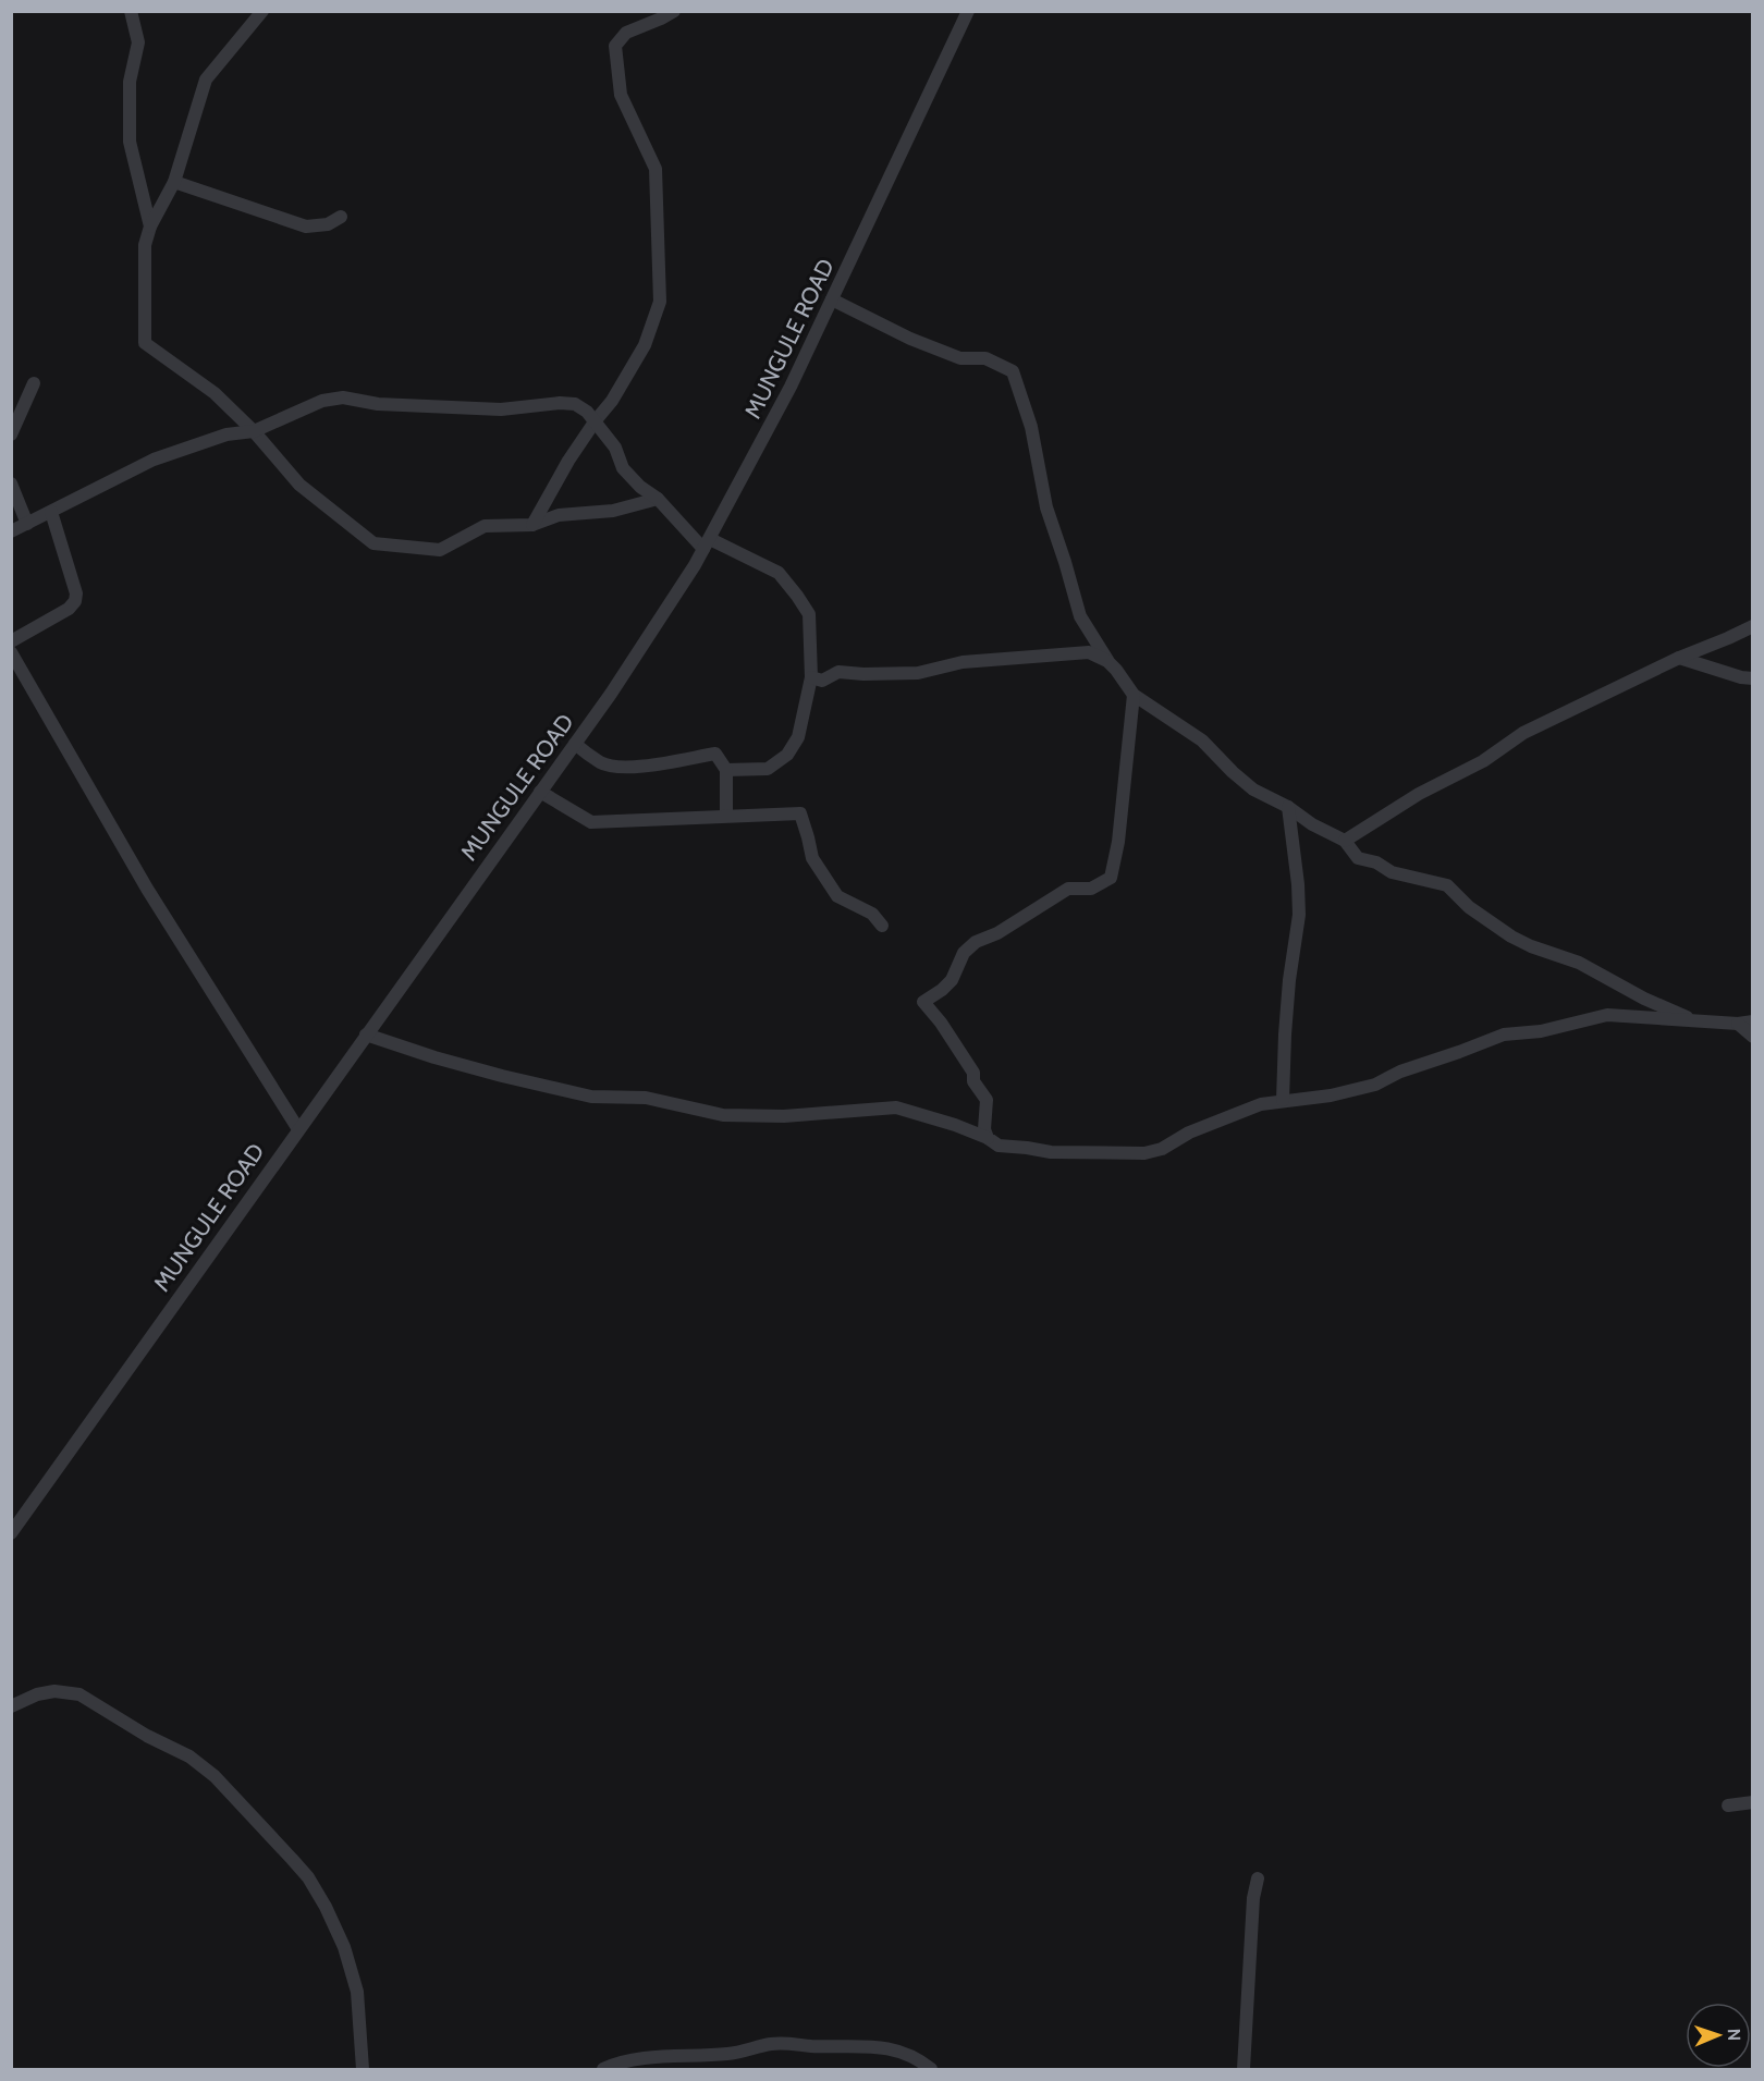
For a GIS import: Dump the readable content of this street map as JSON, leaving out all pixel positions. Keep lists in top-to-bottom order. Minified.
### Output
{"streets":{"street":["MUNGULE ROAD"]},"north":"right"}
